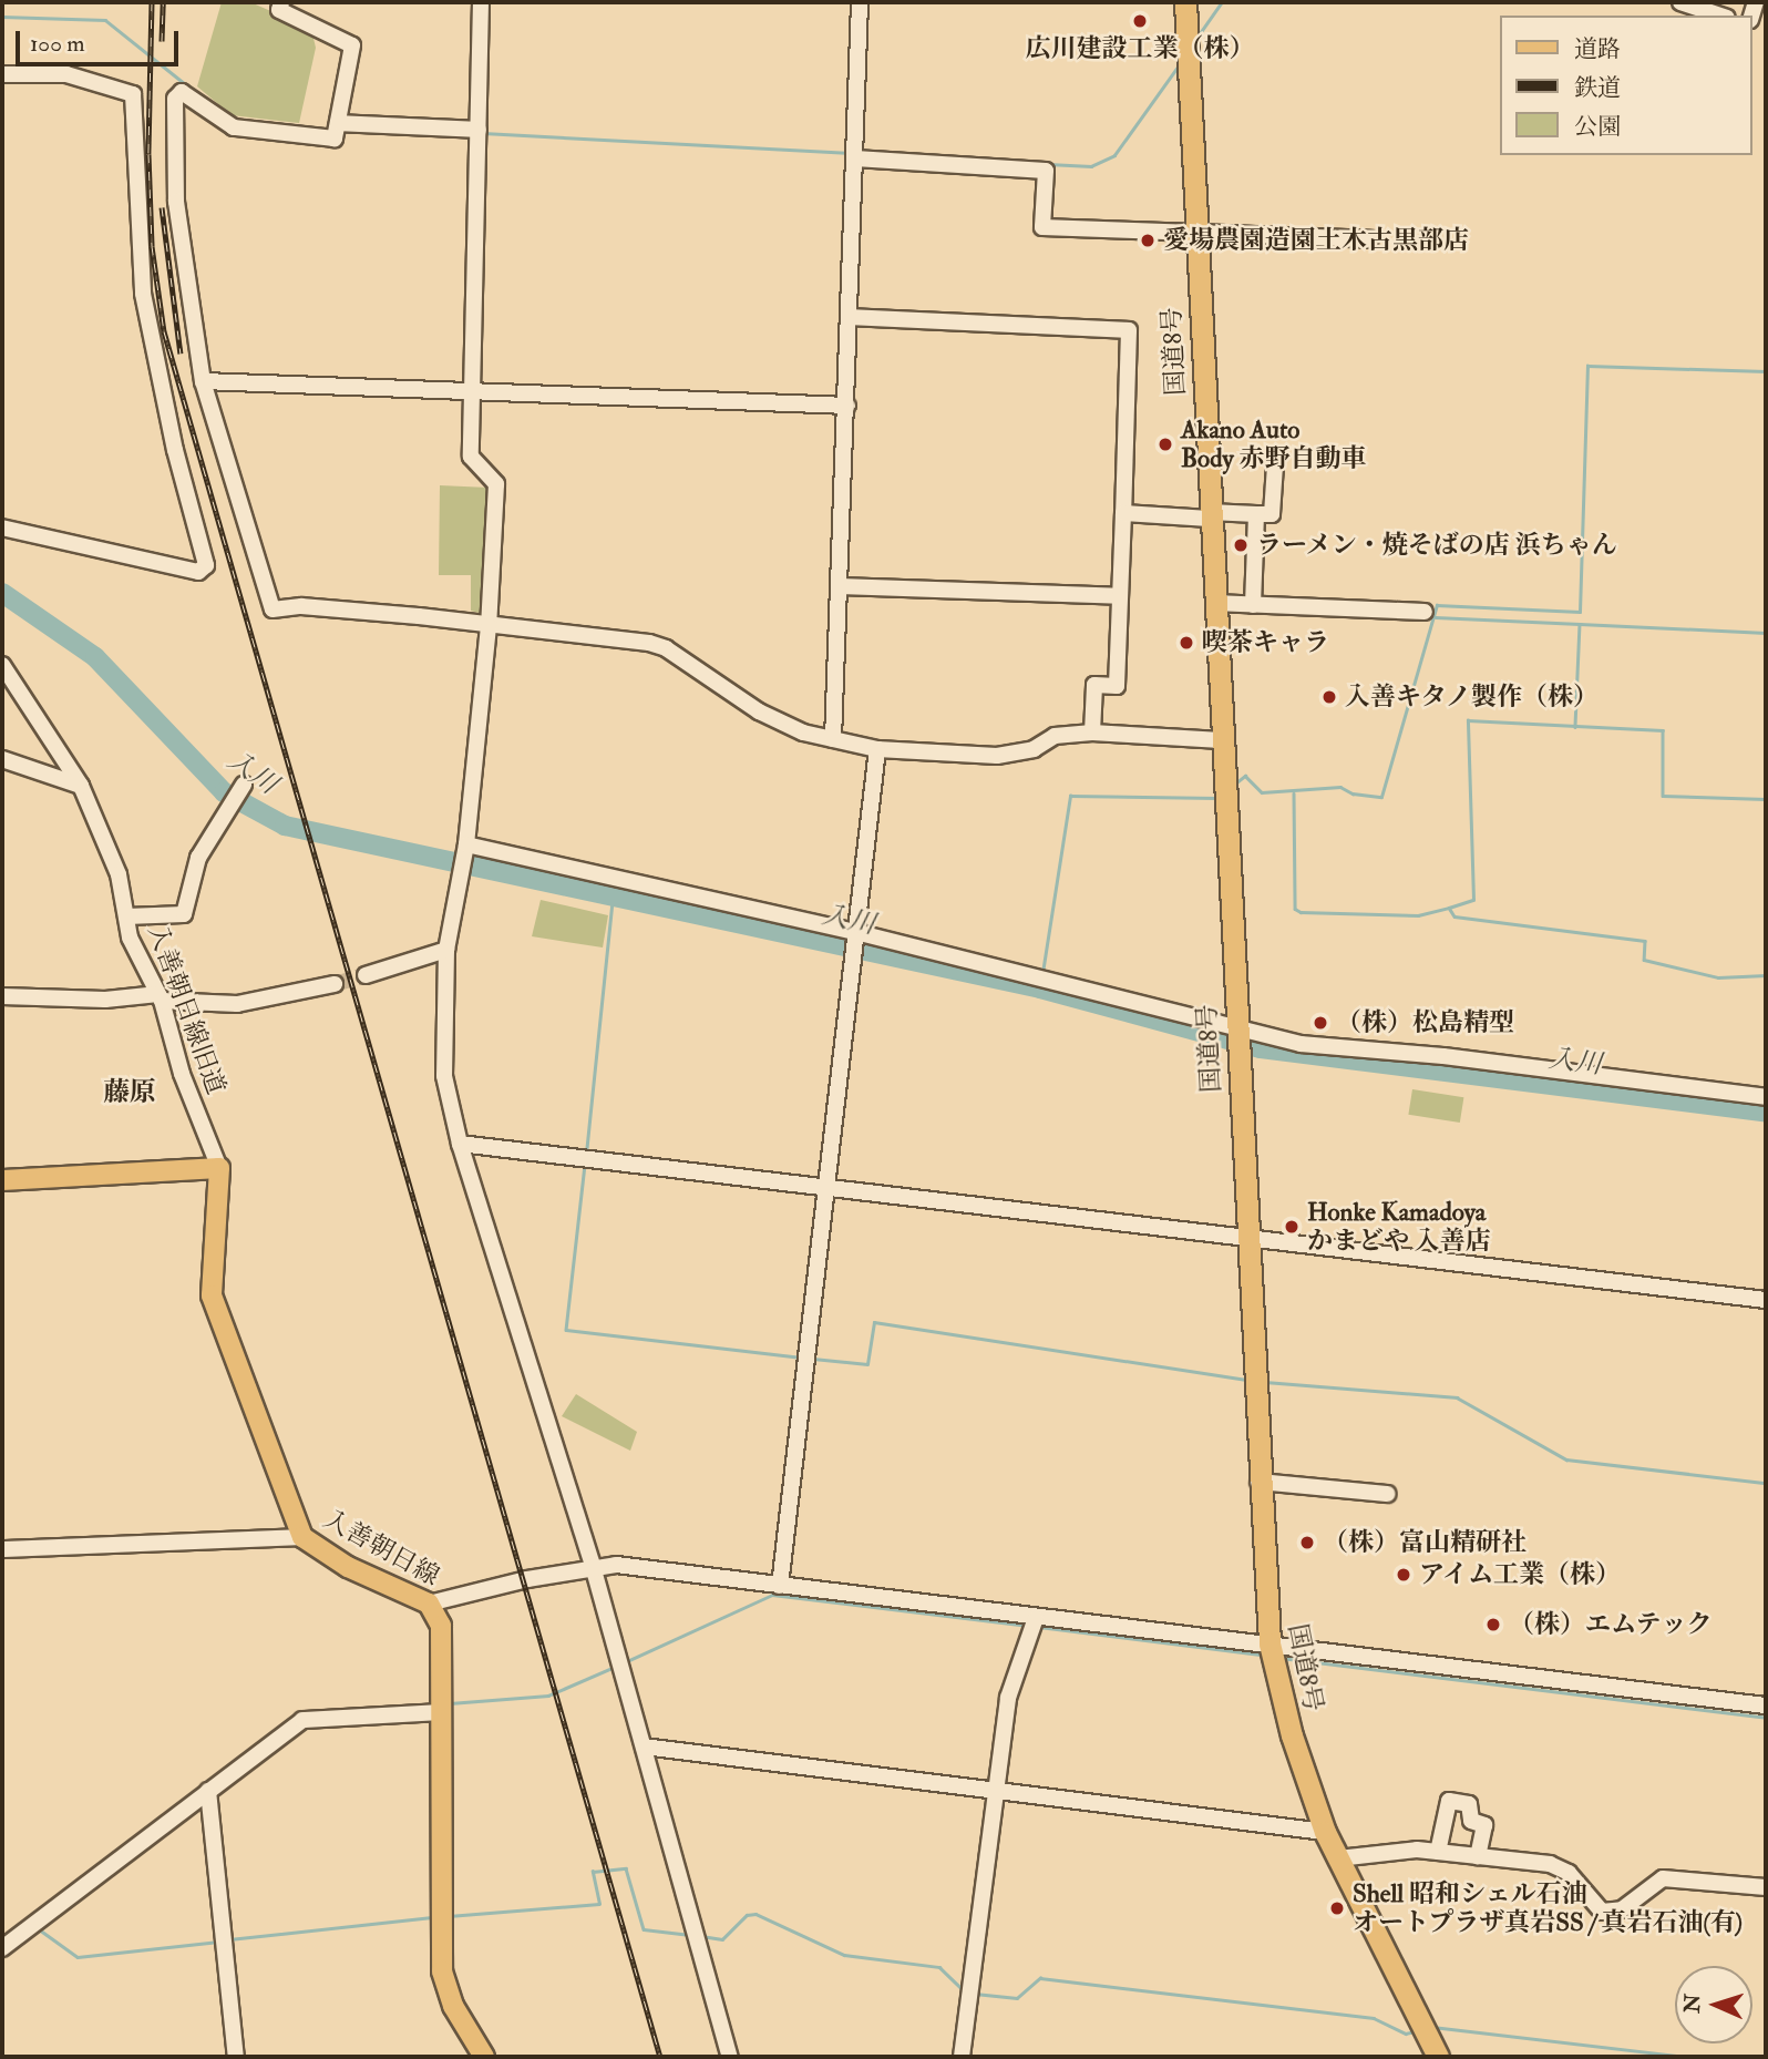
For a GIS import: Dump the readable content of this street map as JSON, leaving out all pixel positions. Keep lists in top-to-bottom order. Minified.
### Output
{"streets":{"highway":["国道8号"],"main road":["入善朝日線"],"street":["入善朝日線旧道"]},"crossings":[["入善朝日線旧道","入善朝日線"]],"districts":["藤原"],"water":["入川"],"places":["広川建設工業（株）","愛場農園造園土木古黒部店","Akano Auto Body 赤野自動車","ラーメン・焼そばの店 浜ちゃん","喫茶キャラ","入善キタノ製作（株）","（株）松島精型","Honke Kamadoya かまどや 入善店","（株）富山精研社","アイム工業（株）","（株）エムテック","Shell 昭和シェル石油 オートプラザ真岩SS / 真岩石油(有)"],"legend":["道路","鉄道","公園"],"scale_bar":"100 m","north":"left"}
